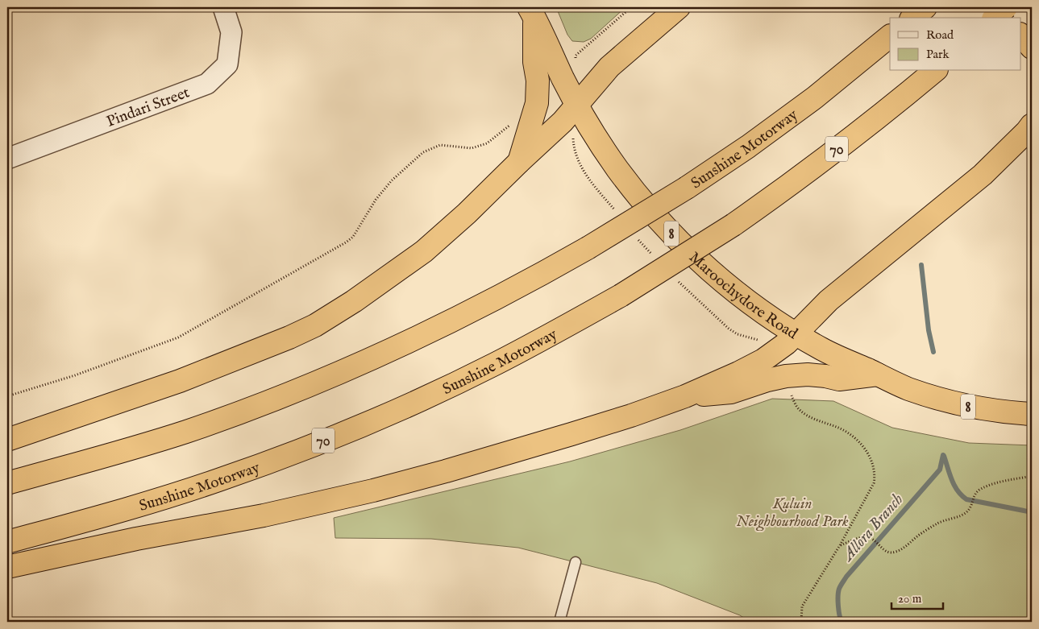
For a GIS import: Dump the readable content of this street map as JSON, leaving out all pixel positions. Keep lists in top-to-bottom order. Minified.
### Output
{"streets":{"highway":["Sunshine Motorway","70","8","Maroochydore Road"],"street":["Pindari Street"]},"water":["Allora Branch"],"parks":["Kuluin Neighbourhood Park"],"legend":["Road","Park"],"scale_bar":"20 m"}
